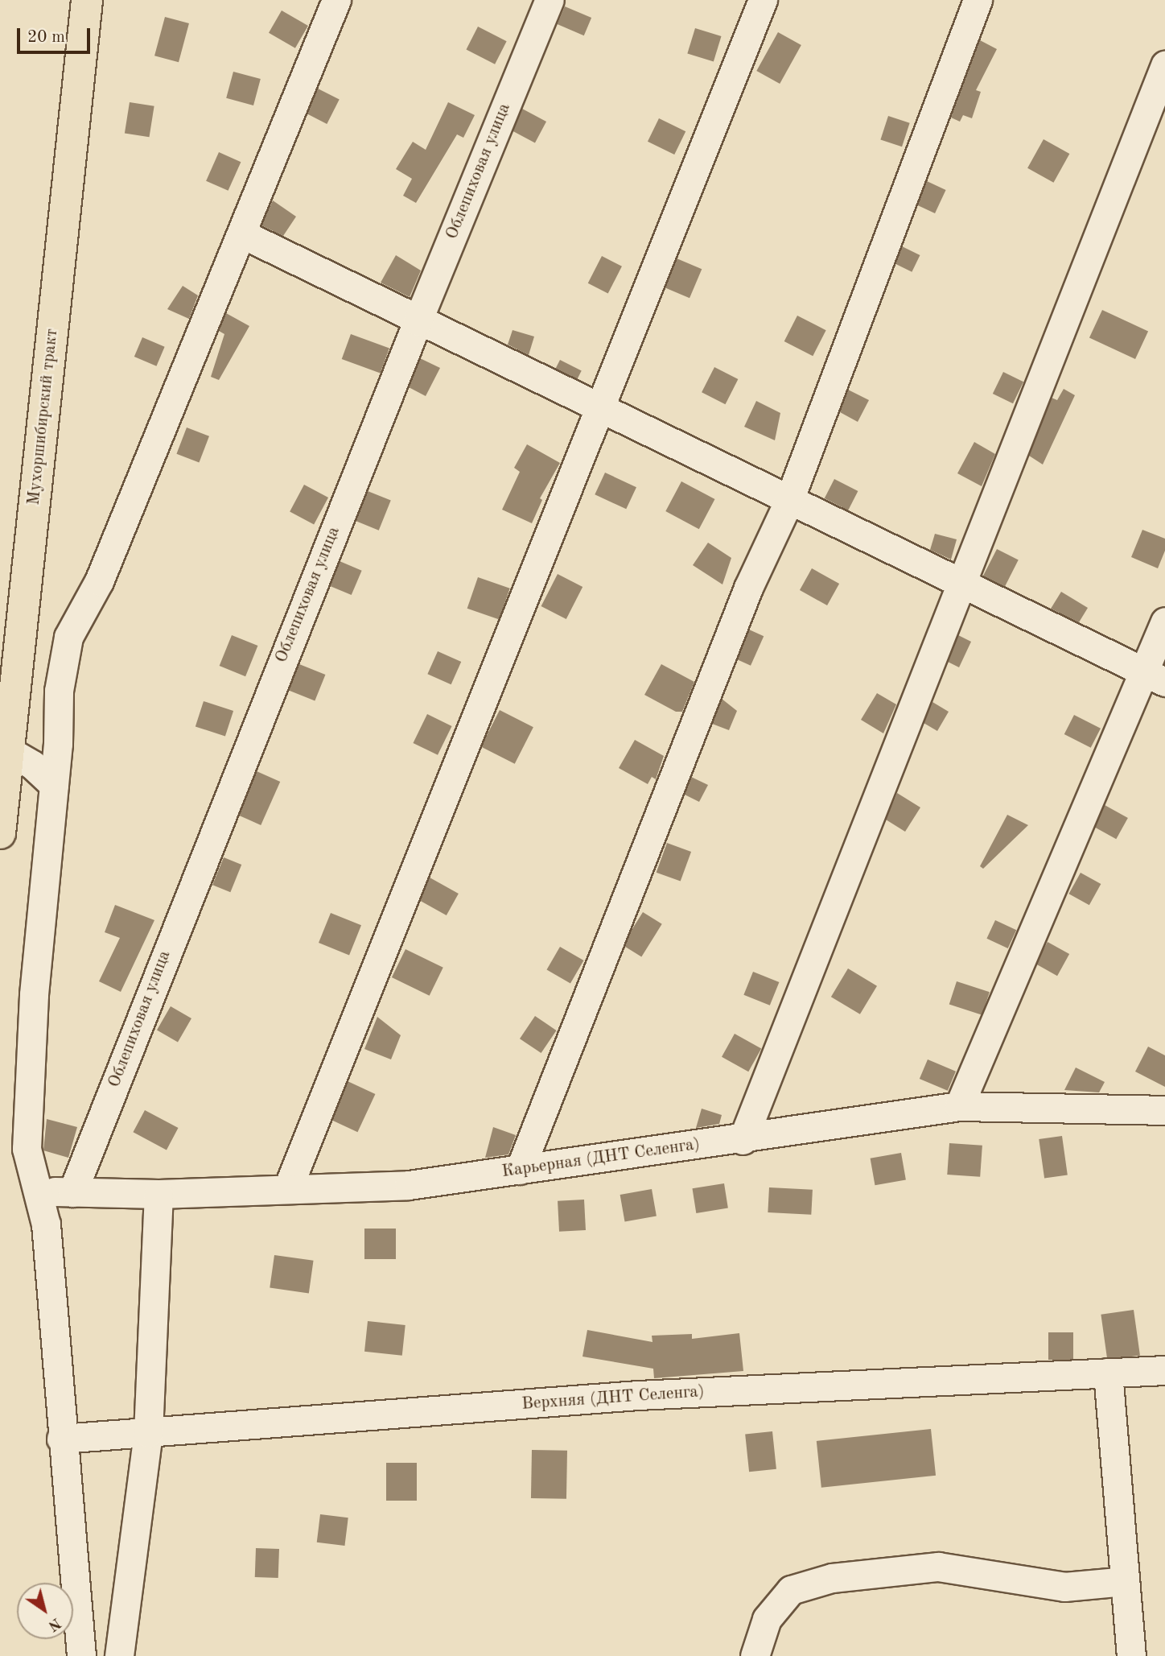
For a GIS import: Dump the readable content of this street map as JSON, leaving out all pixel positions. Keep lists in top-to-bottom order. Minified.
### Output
{"streets":{"main road":["Мухоршибирский тракт"],"street":["Облепиховая улица","Карьерная (ДНТ Селенга)","Верхняя (ДНТ Селенга)"]},"crossings":[["Облепиховая улица","Карьерная (ДНТ Селенга)"]],"scale_bar":"20 m","north":"bottom right"}
